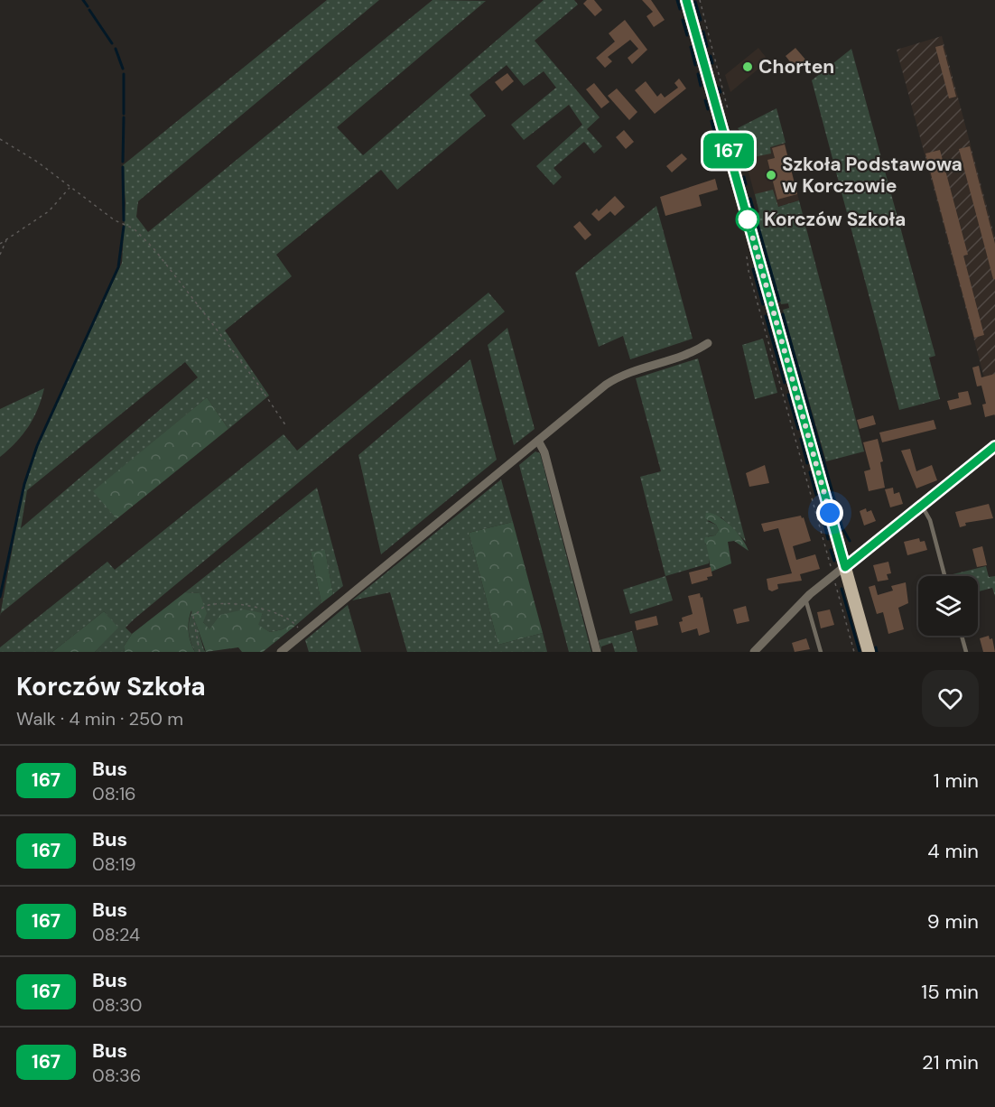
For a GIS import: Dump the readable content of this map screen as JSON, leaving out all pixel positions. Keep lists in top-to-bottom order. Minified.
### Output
{"places":["Chorten","Szkoła Podstawowa w Korczowie","Korczów Szkoła"],"lines":["bus line 167"],"page":{"on_map":"167","heading":["Korczów Szkoła","Walk · 4 min · 250 m"],"list":[{"mark":"167","name":"Bus","note":"08:16","value":"1 min"},{"mark":"167","name":"Bus","note":"08:19","value":"4 min"},{"mark":"167","name":"Bus","note":"08:24","value":"9 min"},{"mark":"167","name":"Bus","note":"08:30","value":"15 min"},{"mark":"167","name":"Bus","note":"08:36","value":"21 min"}]}}
